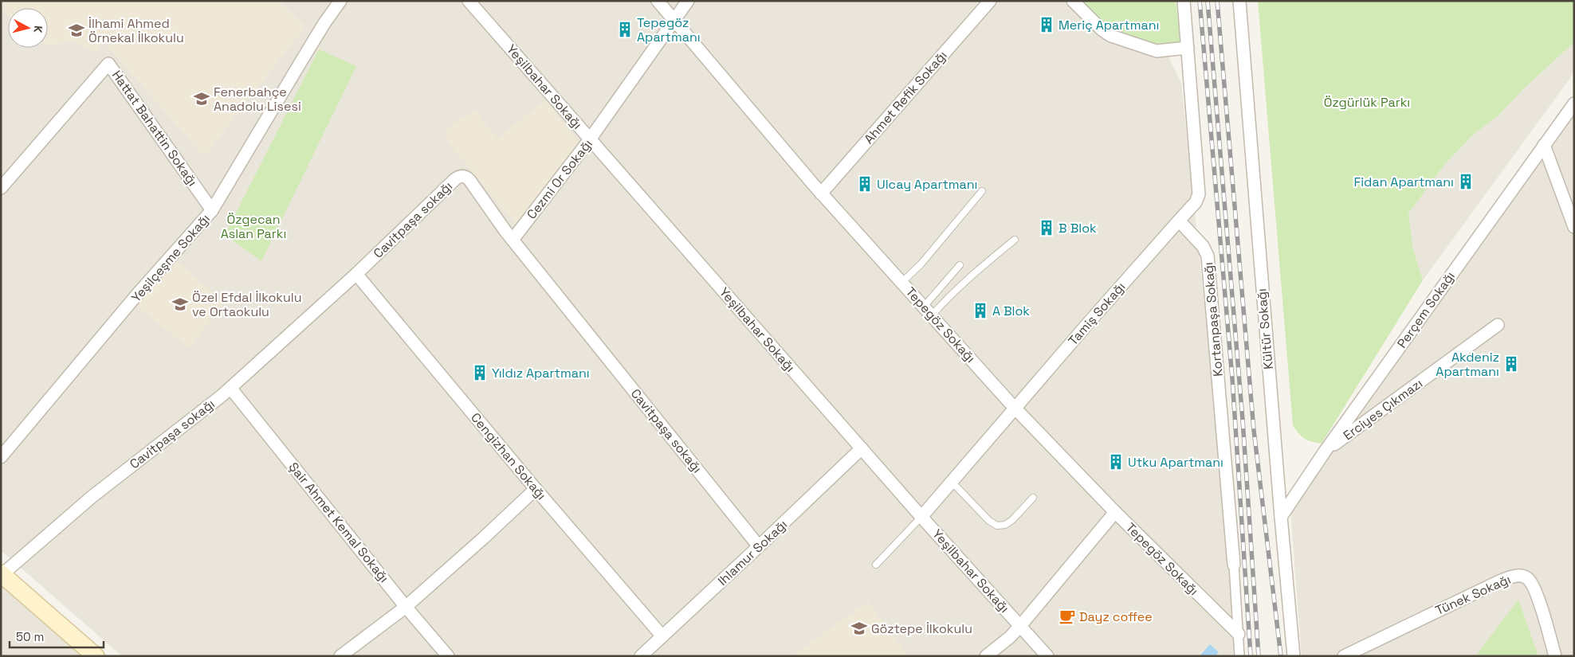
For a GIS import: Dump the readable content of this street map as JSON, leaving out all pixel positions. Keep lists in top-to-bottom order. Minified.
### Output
{"streets":{"street":["Yeşilbahar Sokağı","Ahmet Refik Sokağı","Hattat Bahattin Sokağı","Cezmi Or Sokağı","Cavitpaşa sokağı","Yeşilçeşme Sokağı","Perçem Sokağı","Tamiş Sokağı","Kortanpaşa Sokağı","Tepegöz Sokağı","Kültür Sokağı","Erciyes Çıkmazı","Cengizhan Sokağı","Şair Ahmet Kemal Sokağı","Ihlamur Sokağı","Tünek Sokağı"]},"crossings":[["Yeşilbahar Sokağı","Cezmi Or Sokağı"],["Yeşilbahar Sokağı","Tamiş Sokağı"],["Yeşilbahar Sokağı","Ihlamur Sokağı"],["Ahmet Refik Sokağı","Tepegöz Sokağı"],["Hattat Bahattin Sokağı","Yeşilçeşme Sokağı"],["Cezmi Or Sokağı","Cavitpaşa sokağı"],["Cezmi Or Sokağı","Tepegöz Sokağı"],["Cavitpaşa sokağı","Cengizhan Sokağı"],["Cavitpaşa sokağı","Şair Ahmet Kemal Sokağı"],["Cavitpaşa sokağı","Ihlamur Sokağı"],["Perçem Sokağı","Kültür Sokağı"],["Perçem Sokağı","Erciyes Çıkmazı"],["Tamiş Sokağı","Kortanpaşa Sokağı"],["Tamiş Sokağı","Tepegöz Sokağı"],["Kortanpaşa Sokağı","Tepegöz Sokağı"],["Cengizhan Sokağı","Ihlamur Sokağı"]],"parks":["Özgürlük Parkı","Özgecan Aslan Parkı"],"places":{"building":["Meriç Apartmanı","Tepegöz Apartmanı","Fidan Apartmanı","Ulcay Apartmanı","B Blok","A Blok","Akdeniz Apartmanı","Yıldız Apartmanı","Utku Apartmanı"],"school or university":["İlhami Ahmed Örnekal İlkokulu","Fenerbahçe Anadolu Lisesi","Özel Efdal İlkokulu ve Ortaokulu","Göztepe İlkokulu"],"cafe":["Dayz coffee"]},"scale_bar":"50 m","north":"right"}
